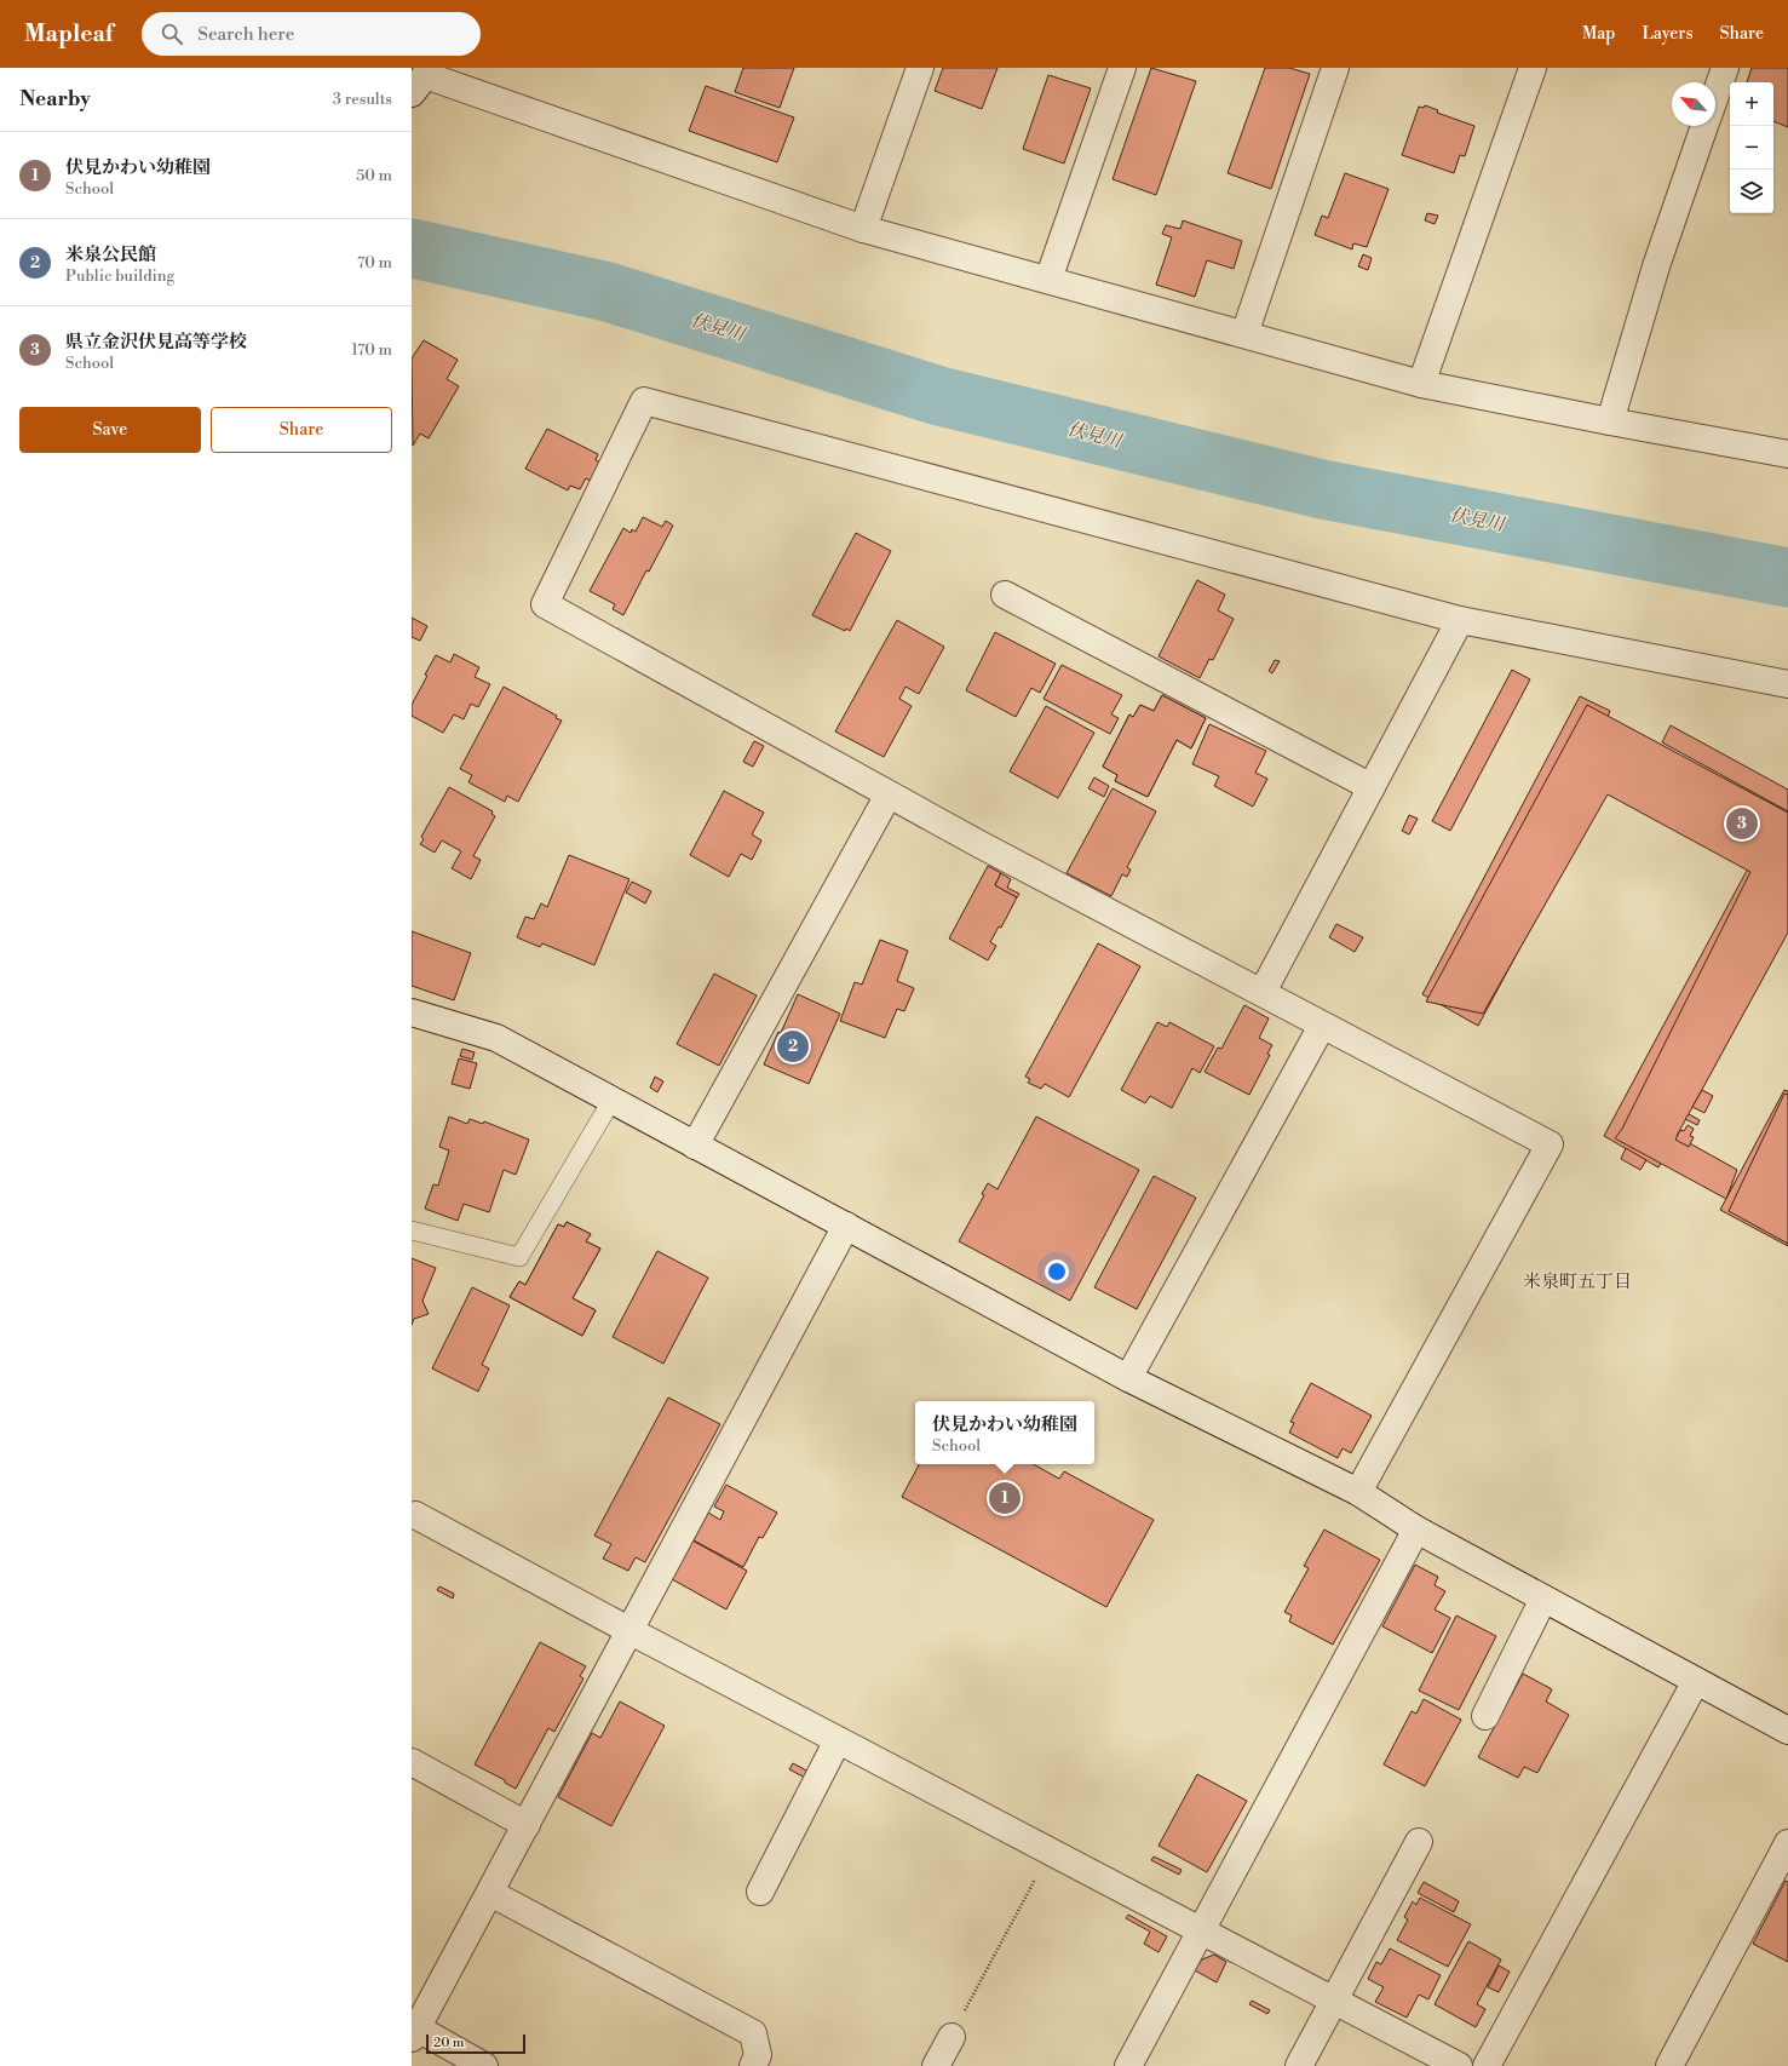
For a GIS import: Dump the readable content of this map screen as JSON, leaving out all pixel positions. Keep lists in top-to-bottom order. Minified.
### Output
{"districts":["米泉町五丁目"],"water":["伏見川"],"scale_bar":"20 m","north":"top left","page":{"header":"Mapleaf","search":"Search here","nav":["Map","Layers","Share"],"heading":["Nearby","3 results"],"map_buttons":["+","−"],"list":[{"mark":"1","name":"伏見かわい幼稚園","note":"School","value":"50 m"},{"mark":"2","name":"米泉公民館","note":"Public building","value":"70 m"},{"mark":"3","name":"県立金沢伏見高等学校","note":"School","value":"170 m"}],"buttons":["Save","Share"],"pins":["3","2","1"],"popup":["伏見かわい幼稚園","School"],"scale":"20 m"}}
